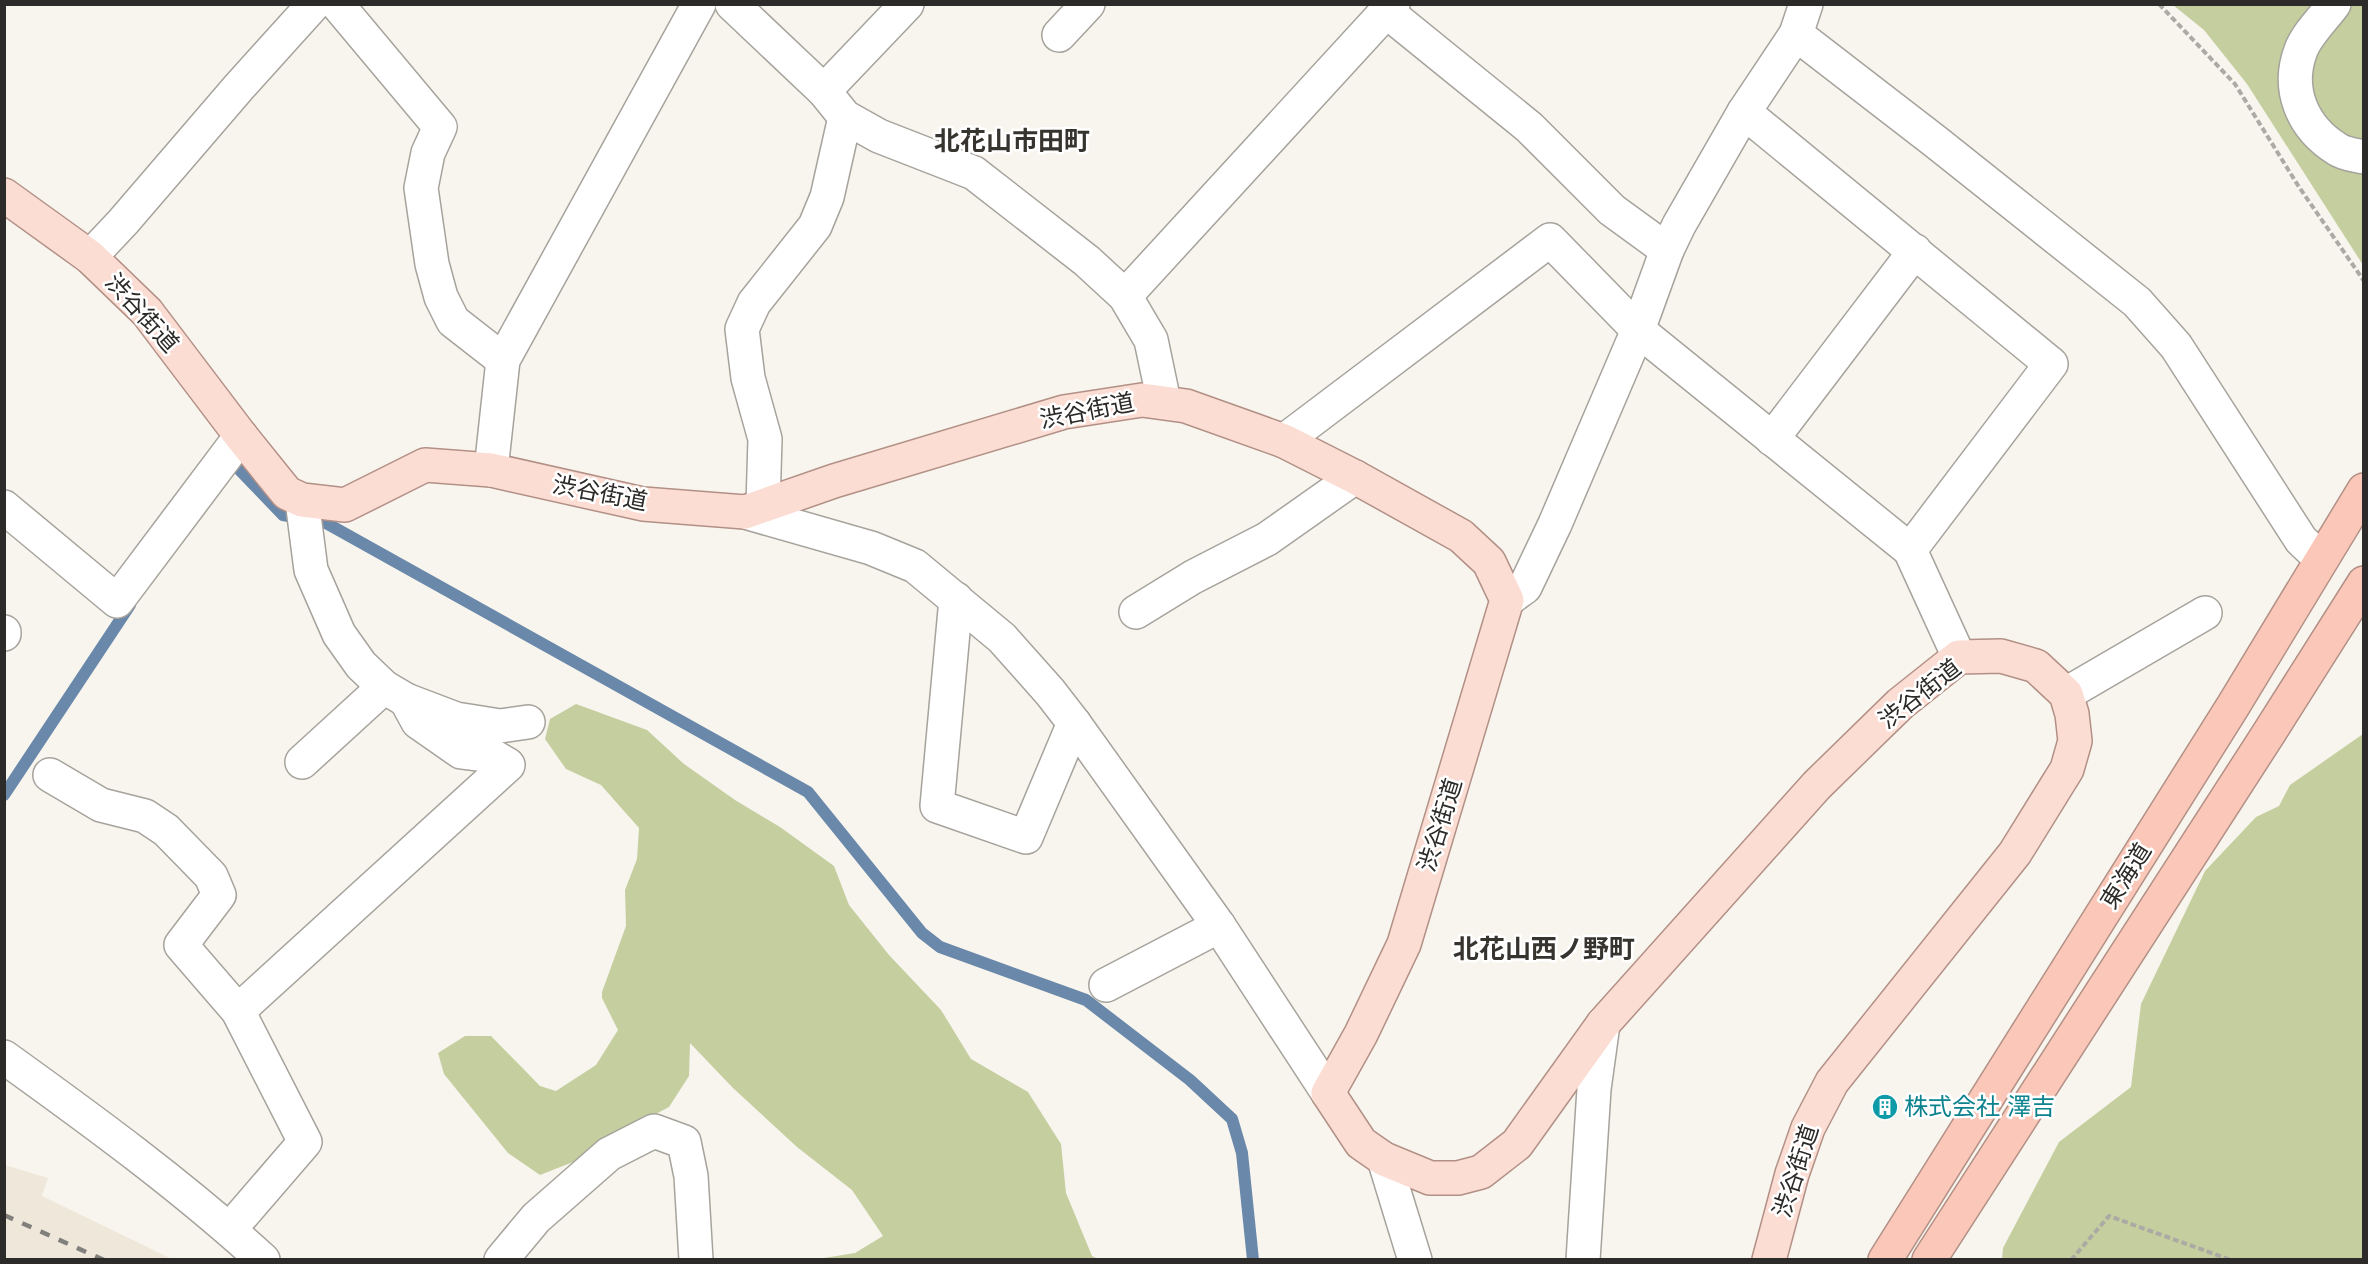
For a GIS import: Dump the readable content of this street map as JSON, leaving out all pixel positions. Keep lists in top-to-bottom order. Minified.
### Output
{"streets":{"highway":["東海道"],"main road":["渋谷街道"]},"districts":["北花山市田町","北花山西ノ野町"],"places":{"building":["株式会社 澤吉"]}}
